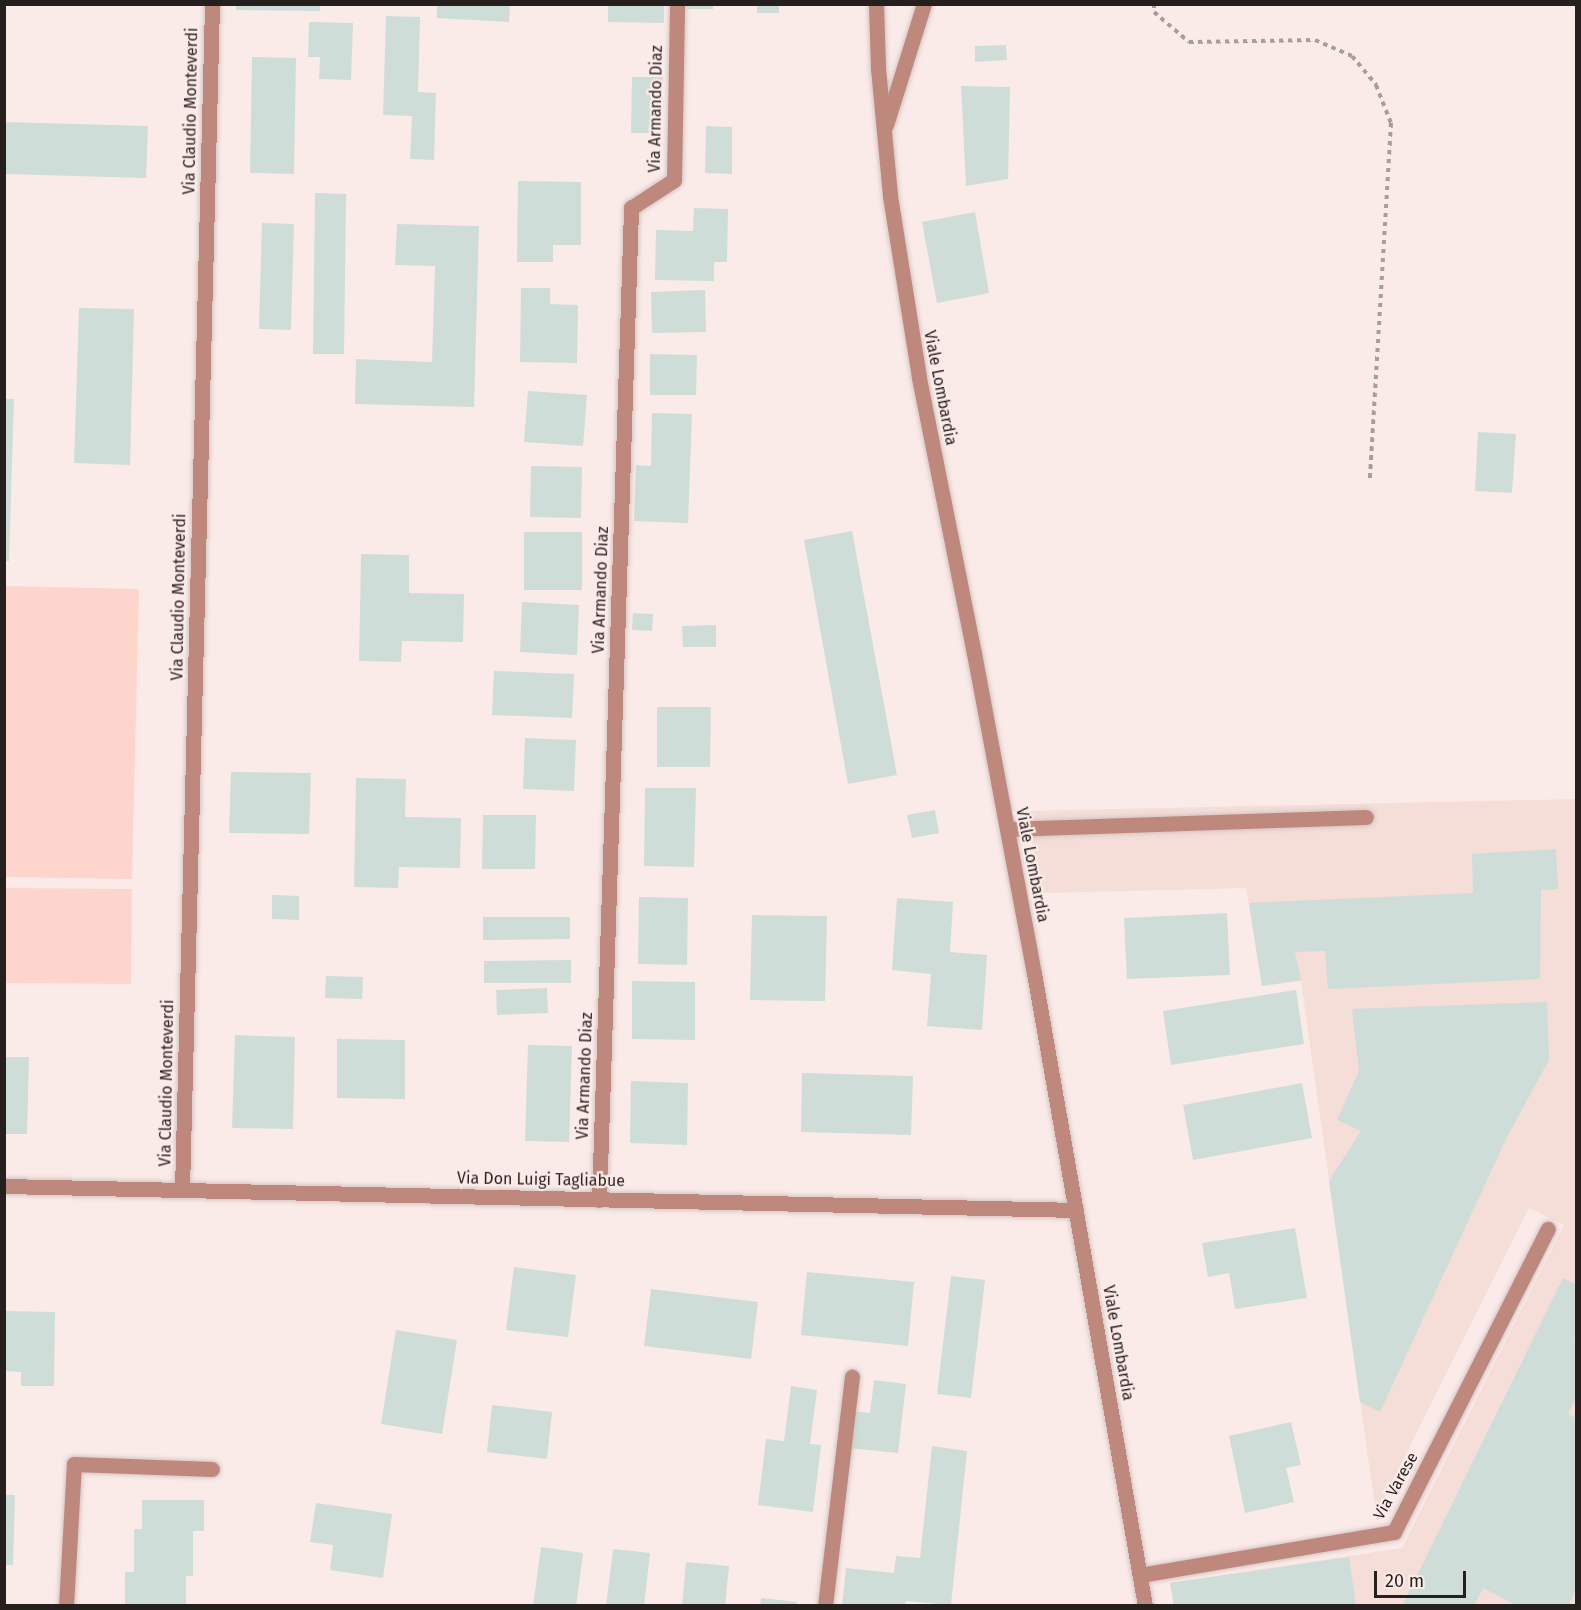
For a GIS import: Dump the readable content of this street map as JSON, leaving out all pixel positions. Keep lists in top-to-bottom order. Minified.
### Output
{"streets":{"street":["Via Armando Diaz","Via Claudio Monteverdi","Viale Lombardia","Via Don Luigi Tagliabue","Via Varese"]},"crossings":[["Via Armando Diaz","Via Don Luigi Tagliabue"],["Via Claudio Monteverdi","Via Don Luigi Tagliabue"],["Viale Lombardia","Via Don Luigi Tagliabue"],["Viale Lombardia","Via Varese"]],"scale_bar":"20 m"}
